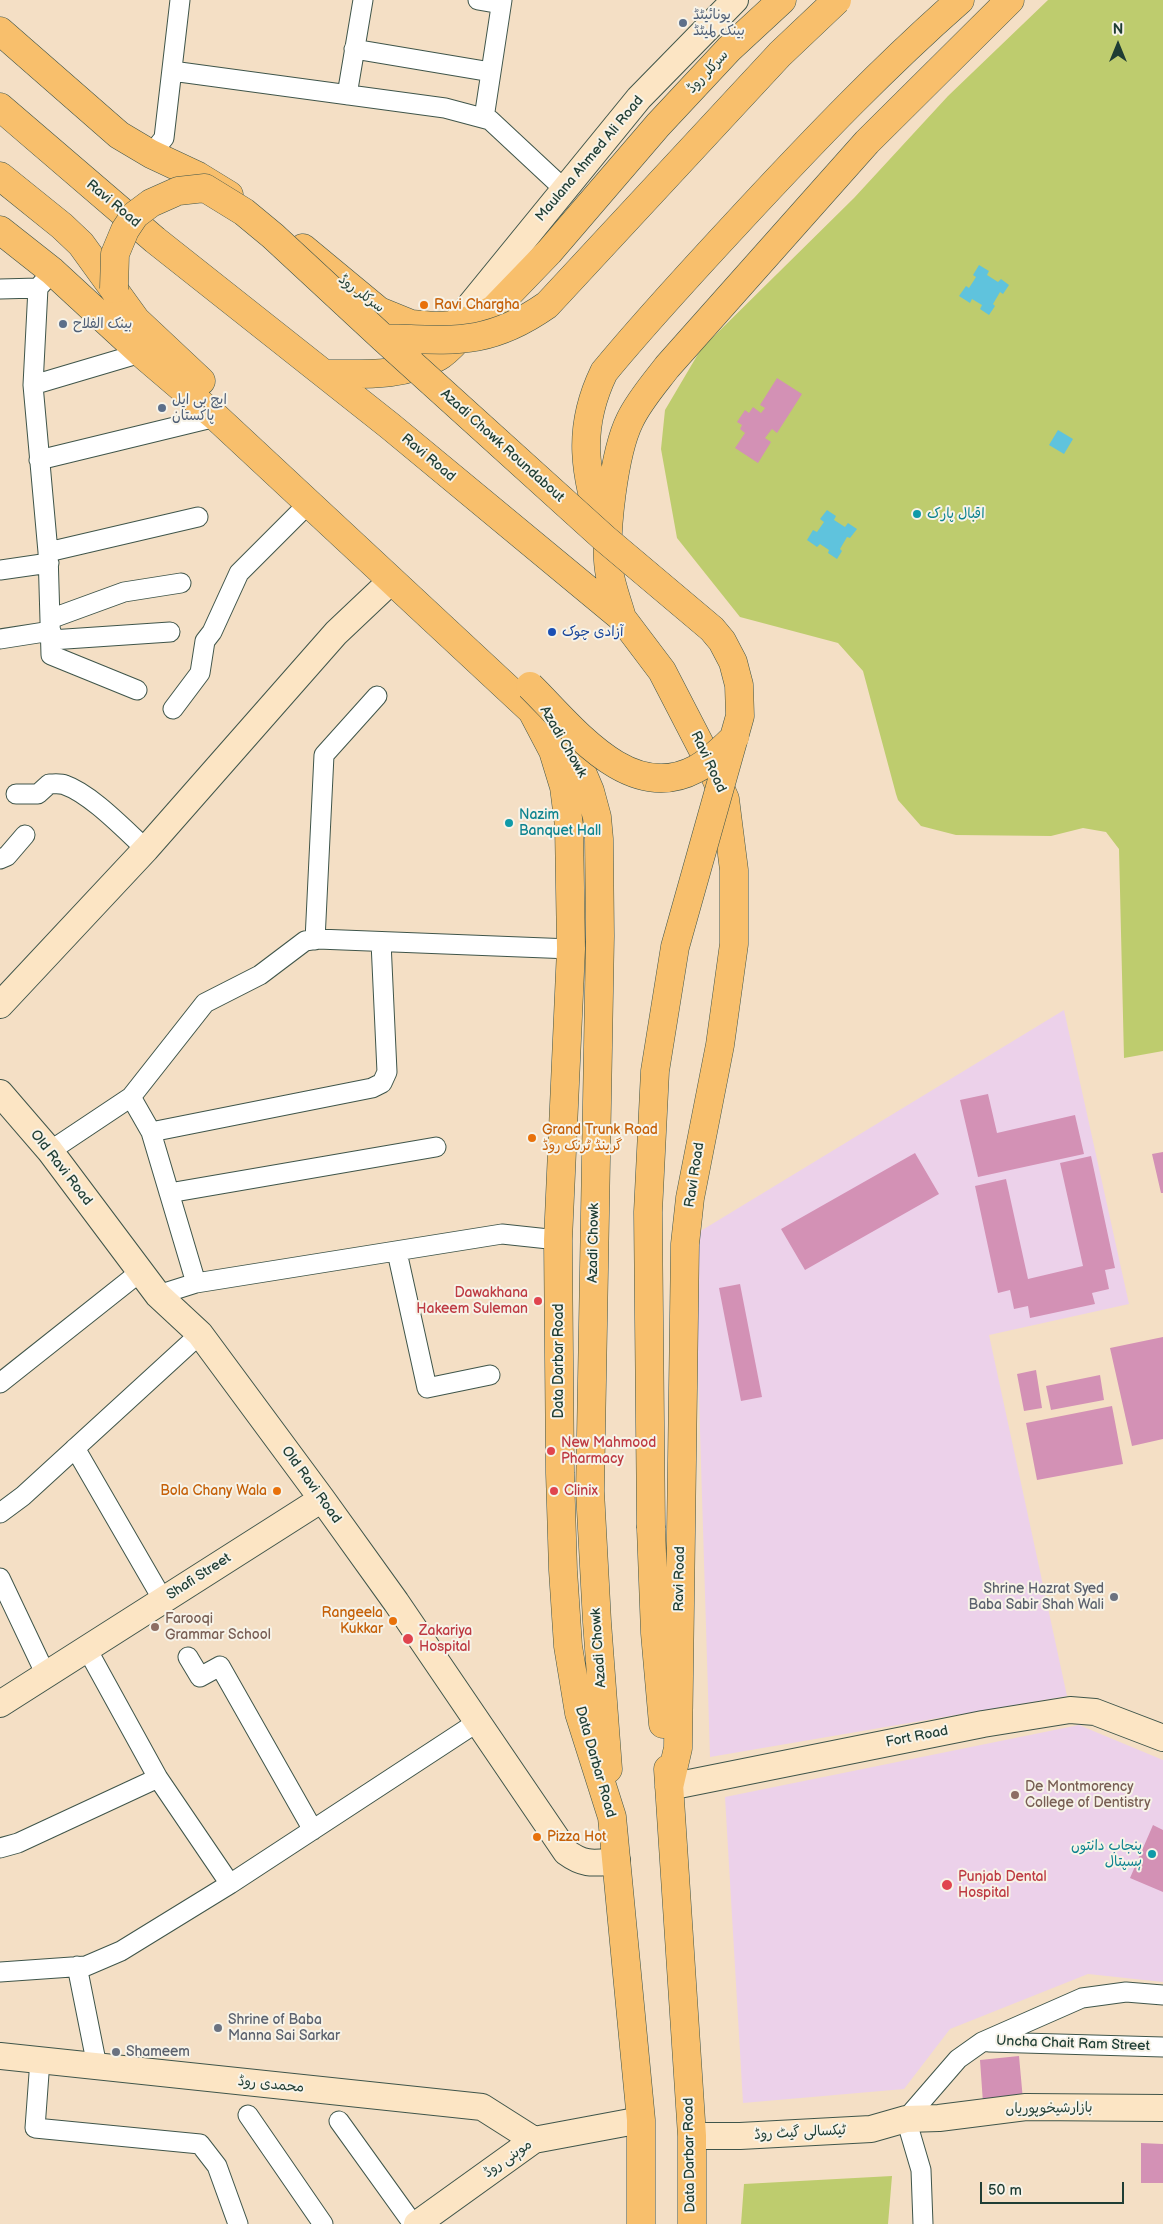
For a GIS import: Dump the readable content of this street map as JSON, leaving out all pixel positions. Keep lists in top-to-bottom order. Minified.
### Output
{"streets":{"main road":["سرکلر روڈ","Ravi Road","Azadi Chowk Roundabout","Azadi Chowk","Data Darbar Road"],"street":["Maulana Ahmed Ali Road","Old Ravi Road","Shafi Street","Fort Road","Uncha Chait Ram Street","محمدی روڈ","بازارشیخوپوریاں","ٹیکسالی گیٹ روڈ","موہنی روڈ"]},"crossings":[["سرکلر روڈ","Maulana Ahmed Ali Road"],["Ravi Road","Data Darbar Road"],["Ravi Road","Fort Road"],["Azadi Chowk","Data Darbar Road"],["Old Ravi Road","Data Darbar Road"],["Old Ravi Road","Shafi Street"],["Data Darbar Road","Fort Road"],["Data Darbar Road","ٹیکسالی گیٹ روڈ"],["Data Darbar Road","موہنی روڈ"],["محمدی روڈ","موہنی روڈ"],["بازارشیخوپوریاں","ٹیکسالی گیٹ روڈ"]],"places":["یونائیٹڈ بینک لمیٹڈ","Ravi Chargha","بینک الفلاح","ایچ بی ایل پاکستان","اقبال پارک","آزادی چوک","Nazim Banquet Hall","Grand Trunk Road گرینڈ ٹرنک روڈ","Dawakhana Hakeem Suleman","New Mahmood Pharmacy","Bola Chany Wala","Clinix","Shrine Hazrat Syed Baba Sabir Shah Wali","Rangeela Kukkar","Farooqi Grammar School","Zakariya Hospital","De Montmorency College of Dentistry","Pizza Hot","پنجاب دانتوں ہسپتال","Punjab Dental Hospital","Shrine of Baba Manna Sai Sarkar","Shameem"],"scale_bar":"50 m","north":"top"}
